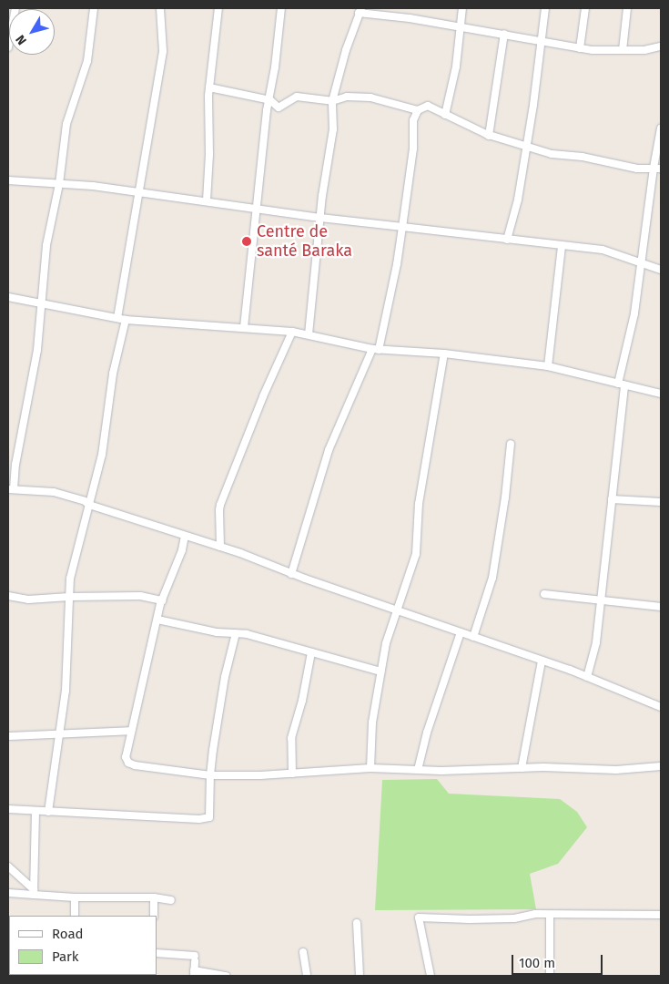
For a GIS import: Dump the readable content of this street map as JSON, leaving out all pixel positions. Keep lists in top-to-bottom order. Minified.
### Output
{"places":["Centre de santé Baraka"],"legend":["Road","Park"],"scale_bar":"100 m","north":"bottom left"}
